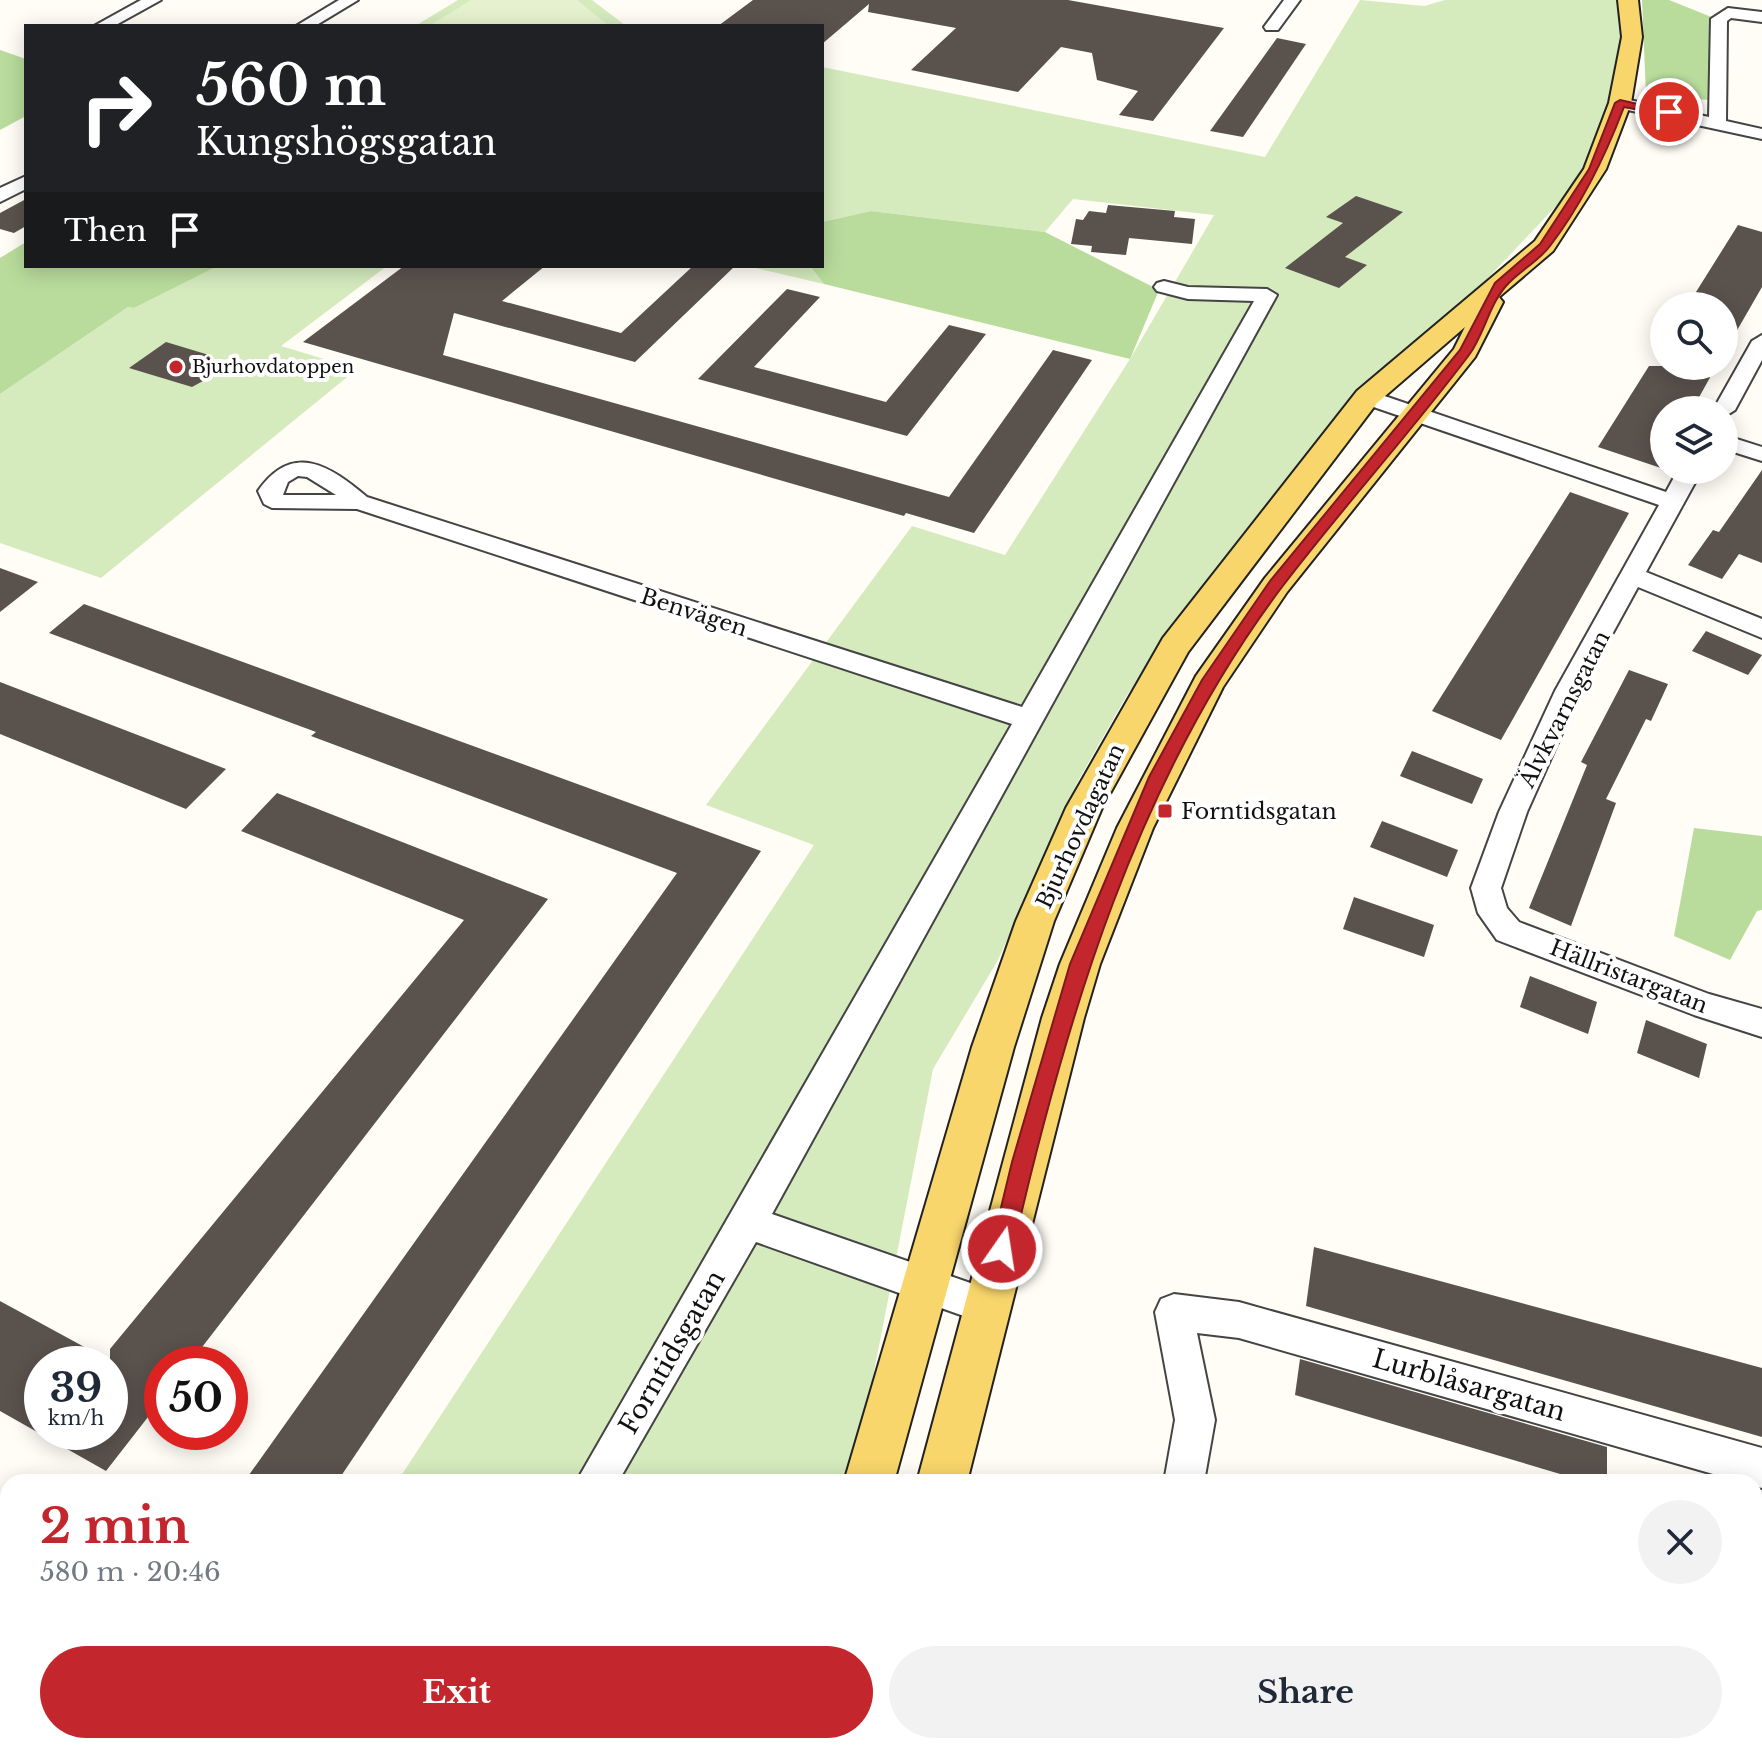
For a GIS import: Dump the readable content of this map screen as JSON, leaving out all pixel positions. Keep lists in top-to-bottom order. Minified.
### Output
{"streets":{"main road":["Bjurhovdagatan"],"street":["Benvägen","Älvkvarnsgatan","Hällristargatan","Forntidsgatan","Lurblåsargatan"]},"crossings":[["Benvägen","Forntidsgatan"],["Älvkvarnsgatan","Hällristargatan"]],"places":{"other":["Bjurhovdatoppen"],"transit":["Forntidsgatan"]},"page":{"turn":["560 m","Kungshögsgatan"],"then":"Then","speed":"39 km/h","limit":"50","heading":["2 min","580 m · 20:46"],"buttons":["Exit","Share"]}}
